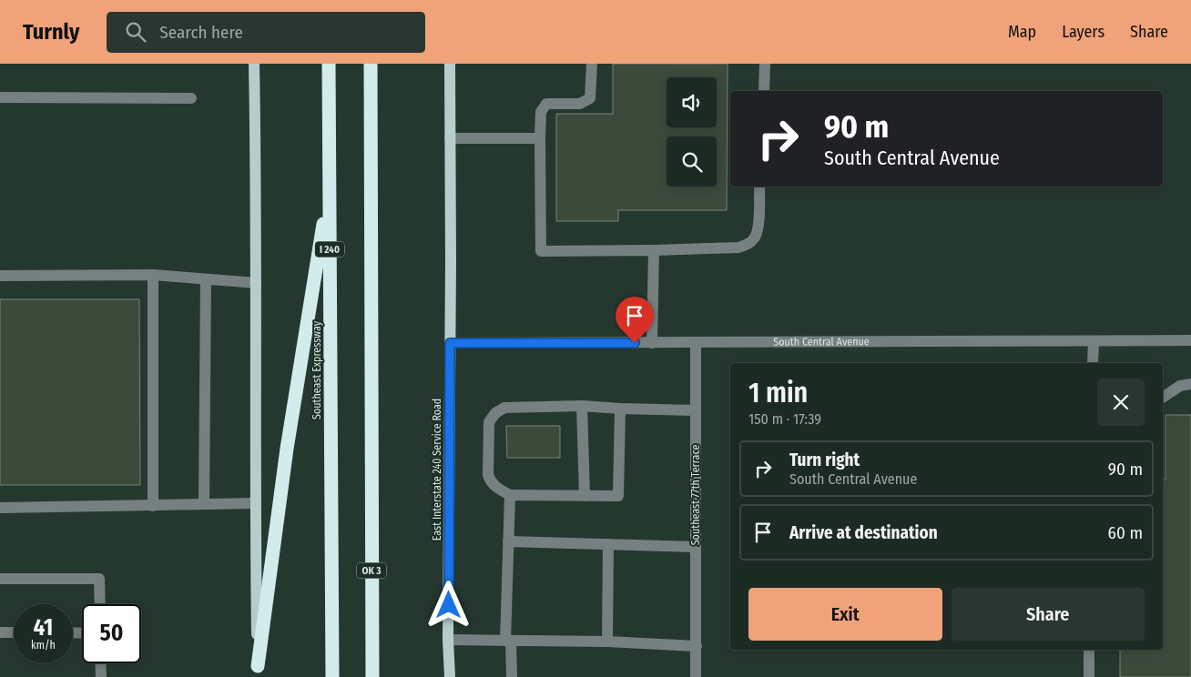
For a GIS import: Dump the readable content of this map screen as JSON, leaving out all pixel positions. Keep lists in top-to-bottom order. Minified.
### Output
{"streets":{"highway":["I 240","Southeast Expressway","OK 3"],"main road":["East Interstate 240 Service Road"],"street":["South Central Avenue","Southeast 77th Terrace"]},"crossings":[["South Central Avenue","East Interstate 240 Service Road"],["South Central Avenue","Southeast 77th Terrace"]],"page":{"header":"Turnly","search":"Search here","nav":["Map","Layers","Share"],"turn":["90 m","South Central Avenue"],"heading":["1 min","150 m · 17:39"],"list":[{"name":"Turn right","note":"South Central Avenue","value":"90 m"},{"name":"Arrive at destination","value":"60 m"}],"buttons":["Exit","Share"],"speed":"41 km/h","limit":"50"}}
